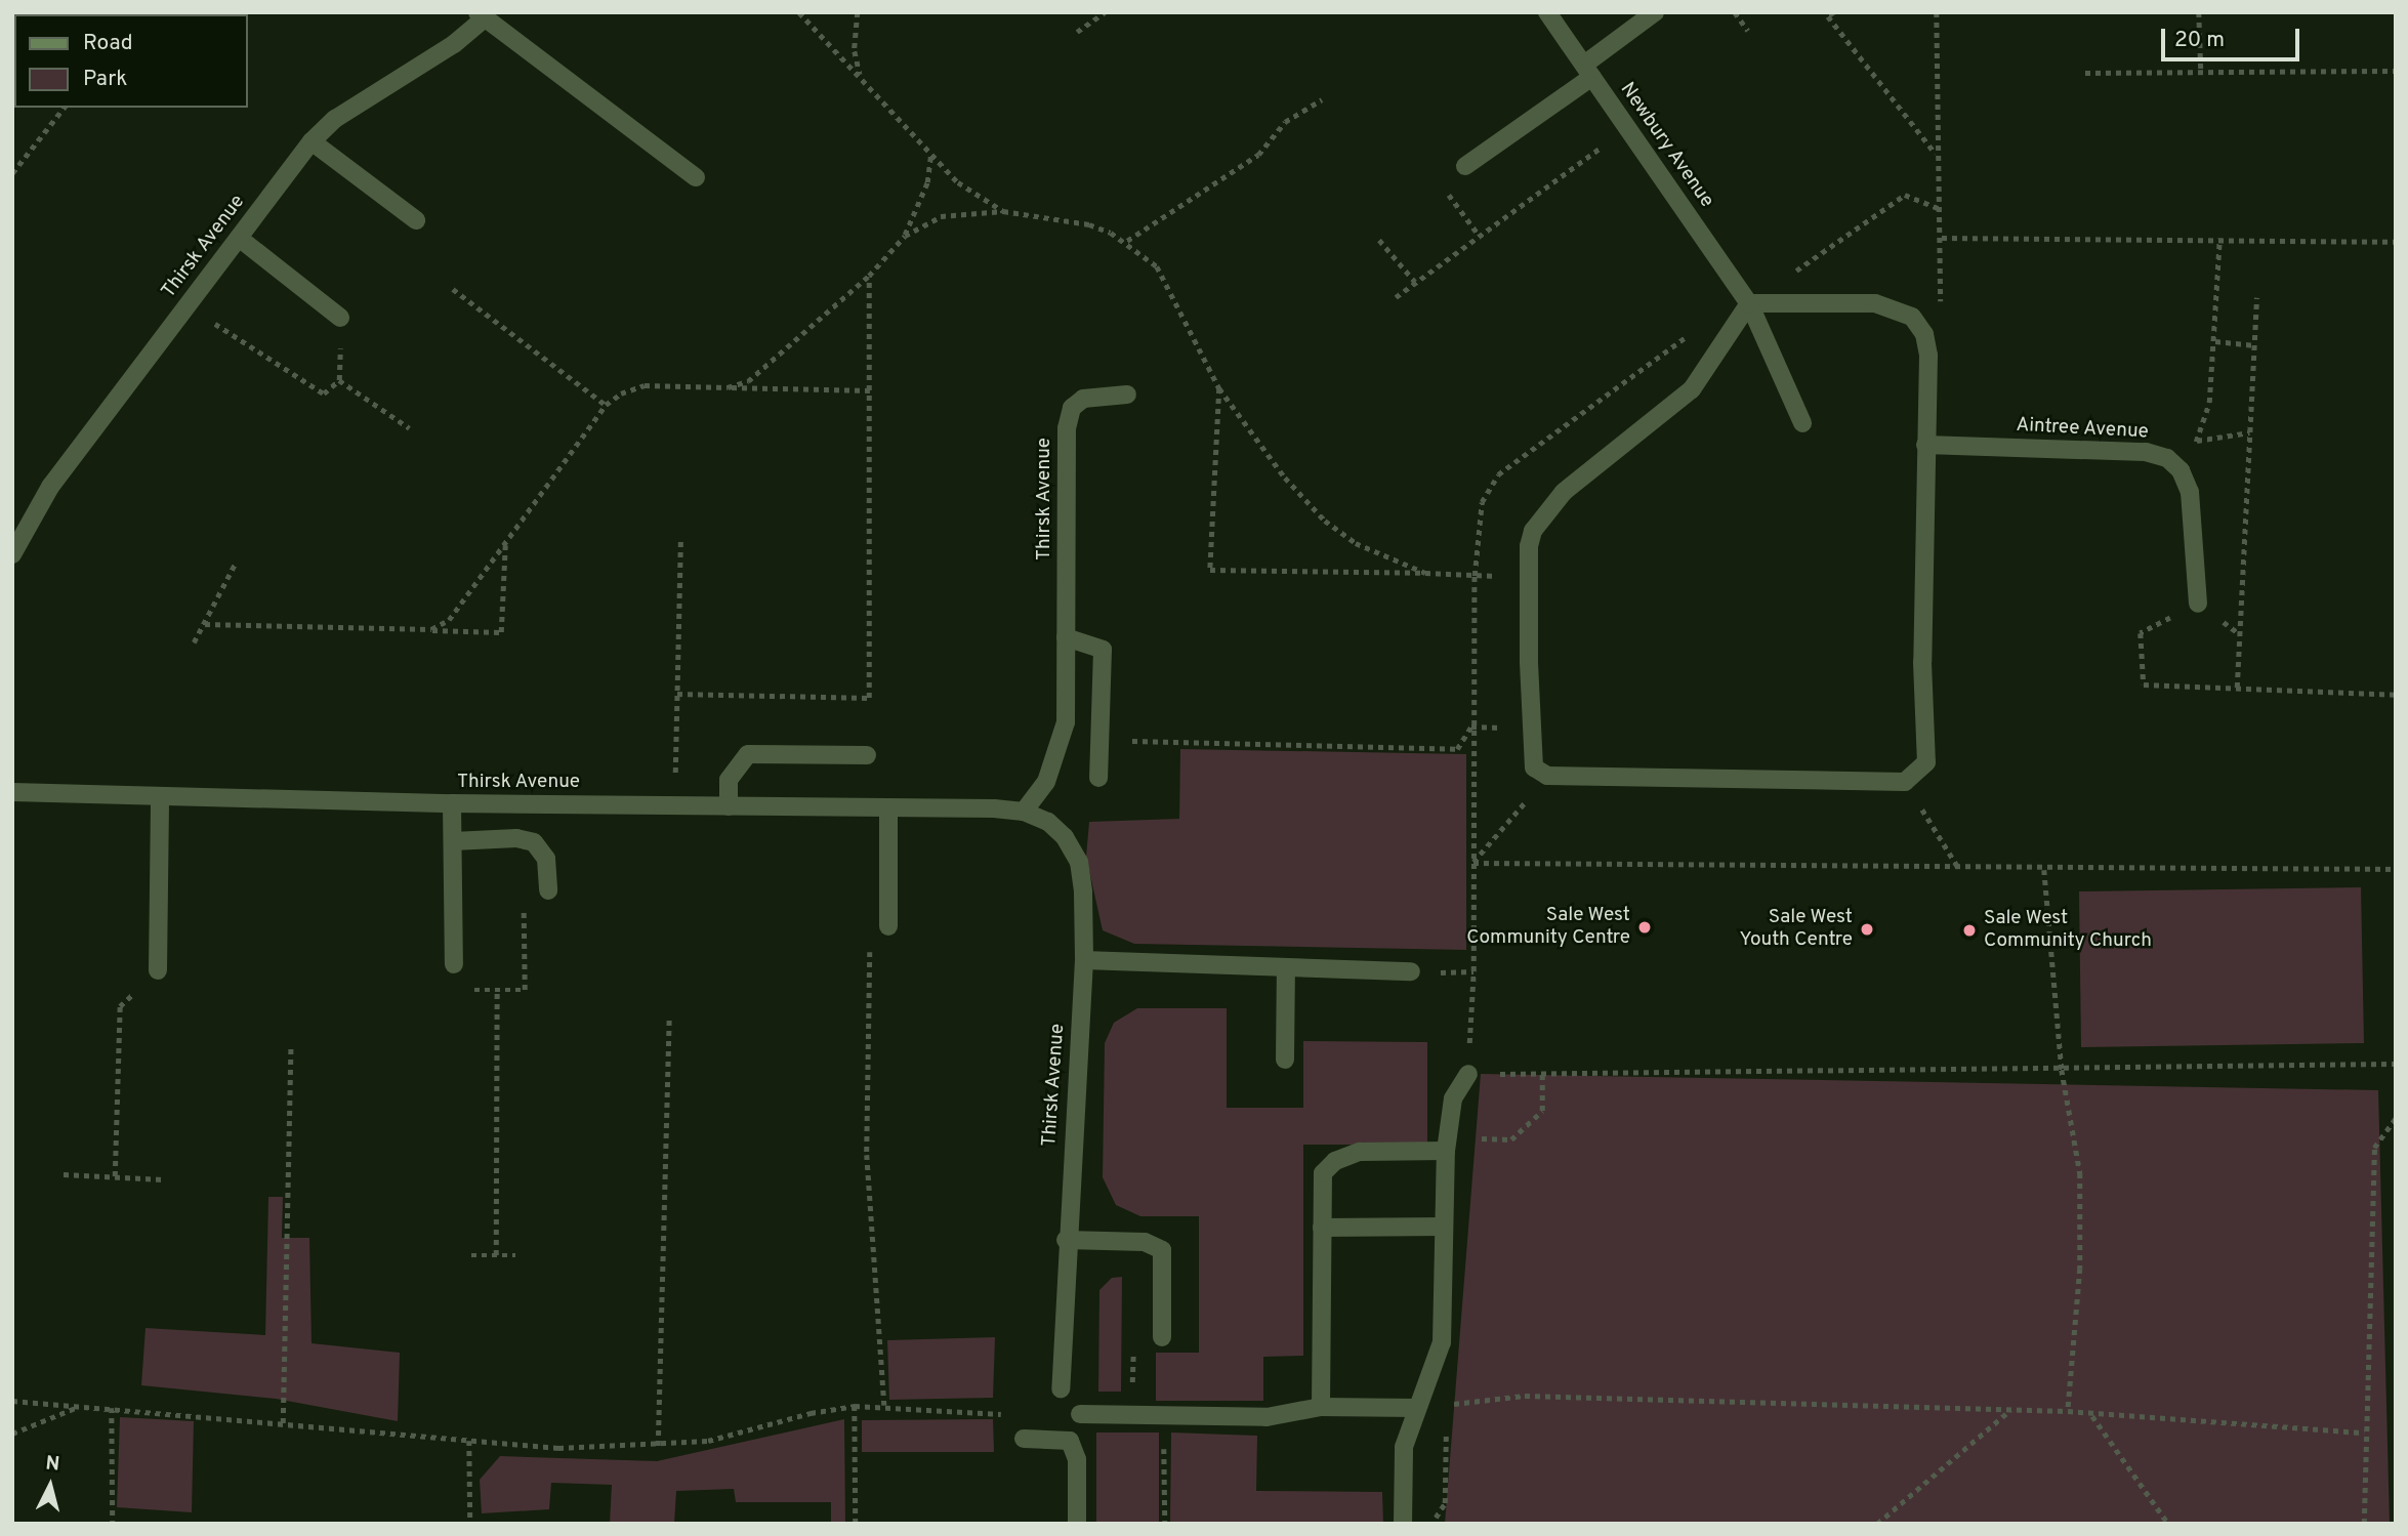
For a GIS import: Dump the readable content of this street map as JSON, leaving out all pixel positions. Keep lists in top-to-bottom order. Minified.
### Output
{"streets":{"street":["Newbury Avenue","Thirsk Avenue","Aintree Avenue"]},"places":["Sale West Community Centre","Sale West Youth Centre","Sale West Community Church"],"legend":["Road","Park"],"scale_bar":"20 m","north":"top"}
